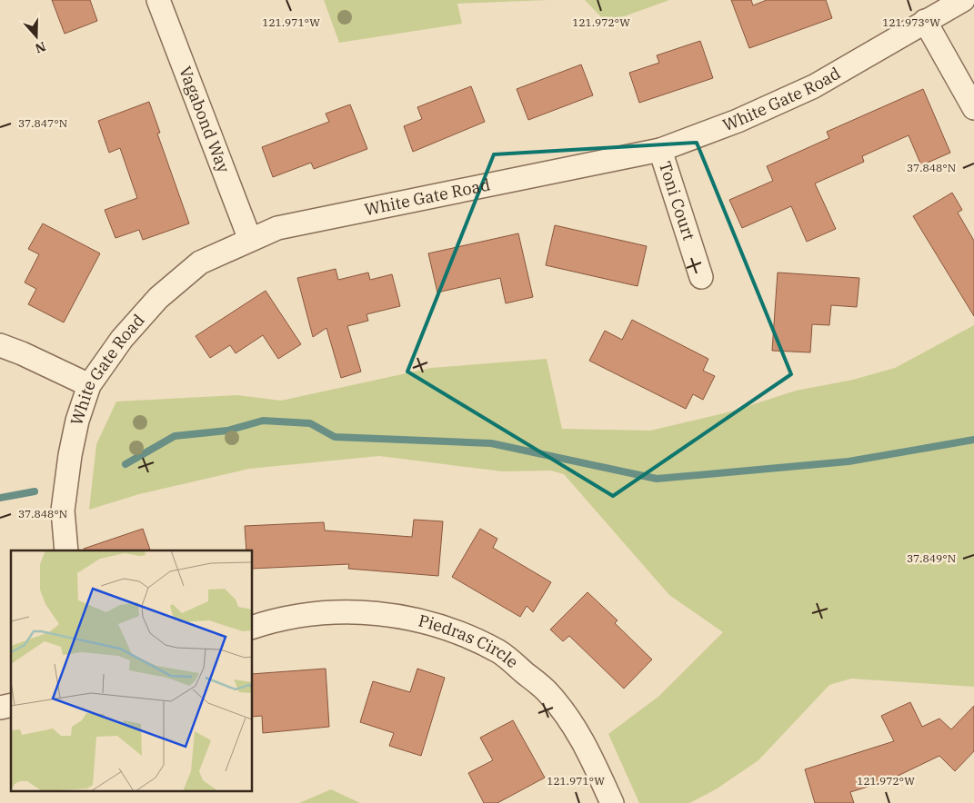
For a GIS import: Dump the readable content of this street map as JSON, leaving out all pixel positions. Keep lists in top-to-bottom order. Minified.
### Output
{"streets":{"street":["White Gate Road","Vagabond Way","Toni Court","Piedras Circle"]},"crossings":[["White Gate Road","Vagabond Way"],["White Gate Road","Toni Court"]],"north":"bottom","coordinates":["121.973°W","121.971°W","121.972°W","37.847°N","37.848°N","37.849°N"]}
